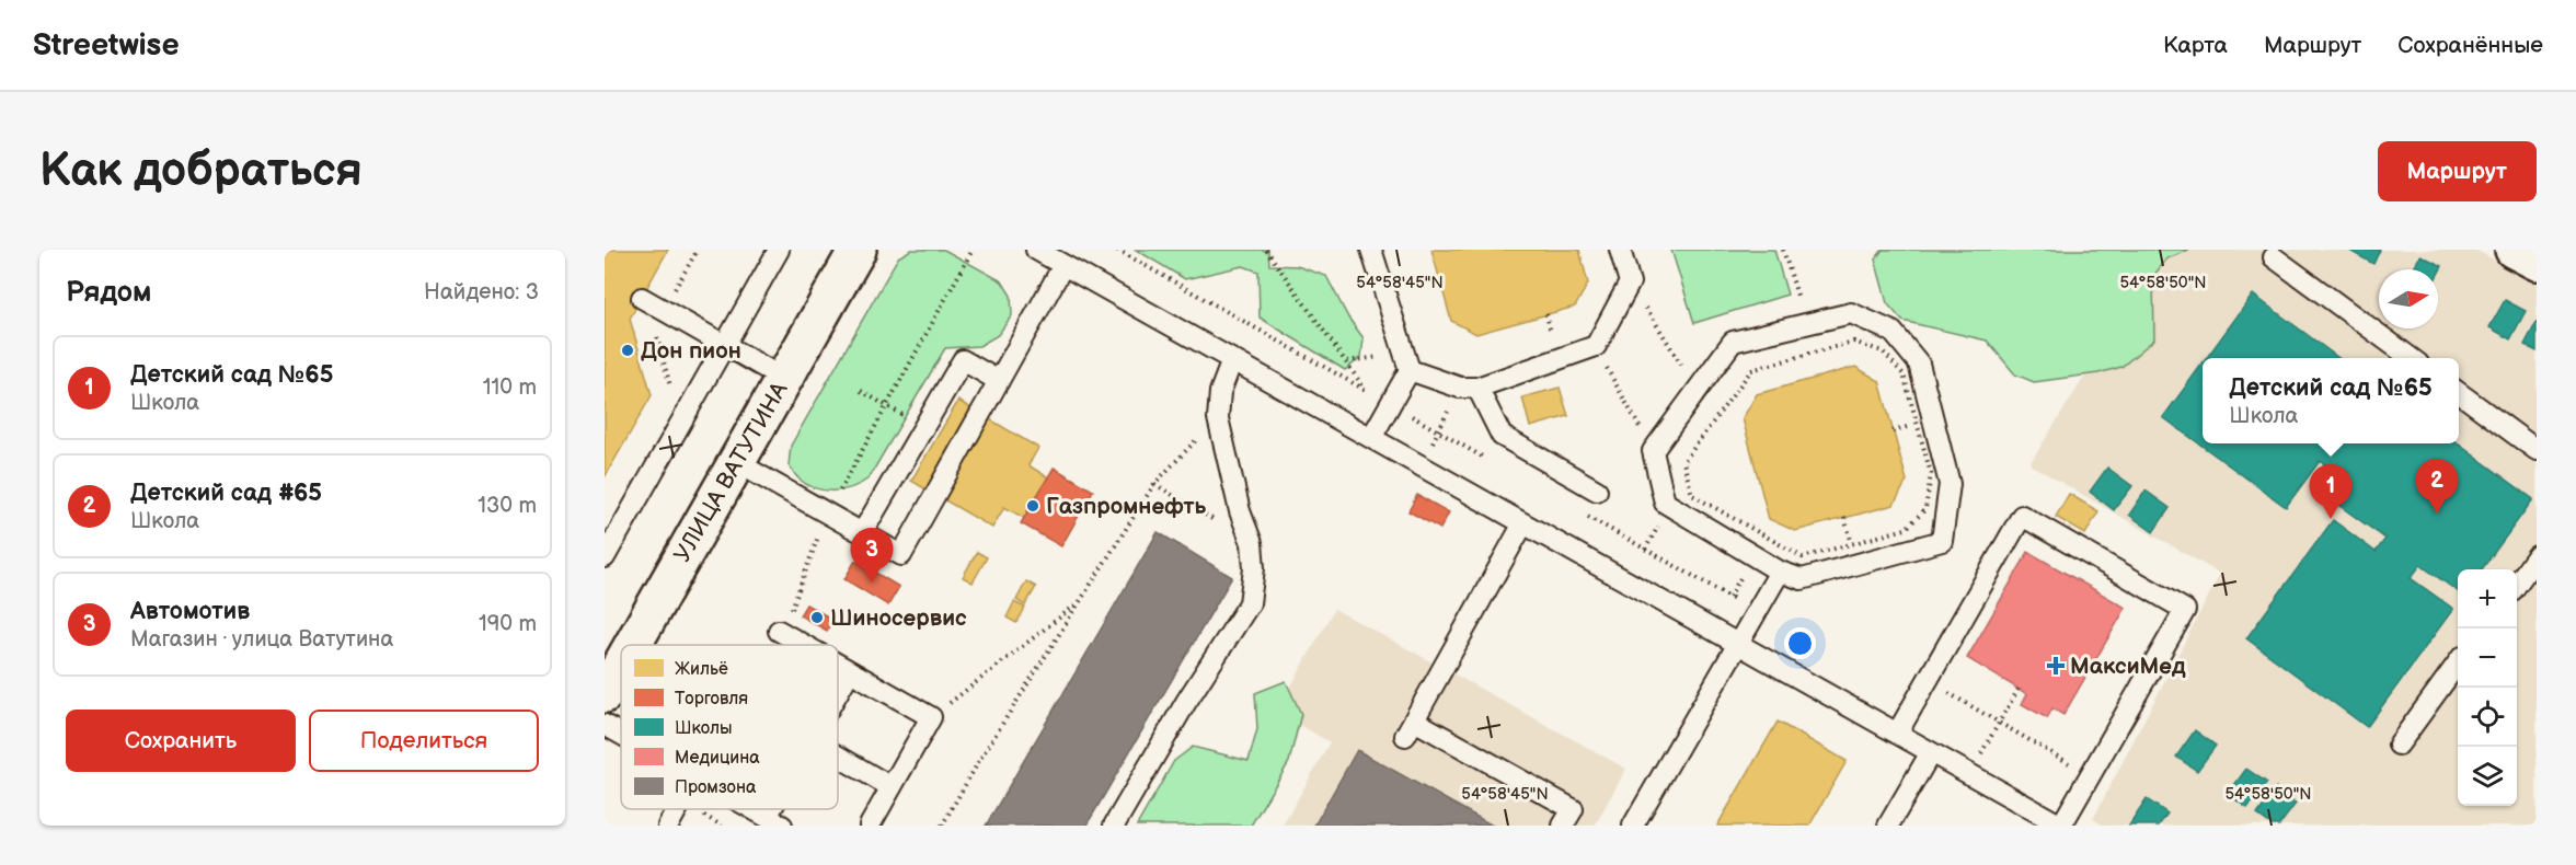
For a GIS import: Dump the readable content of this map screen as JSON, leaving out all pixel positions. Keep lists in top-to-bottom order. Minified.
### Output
{"streets":{"main road":["УЛИЦА ВАТУТИНА"]},"places":{"other":["Дон пион","Газпромнефть","Шиносервис"],"health":["МаксиМед"]},"legend":["Жильё","Торговля","Школы","Медицина","Промзона"],"north":"right","page":{"header":"Streetwise","nav":["Карта","Маршрут","Сохранённые"],"buttons":["Маршрут",["Сохранить","Поделиться"]],"title":"Как добраться","heading":["Рядом","Найдено: 3"],"list":[{"mark":"1","name":"Детский сад №65","note":"Школа","value":"110 m"},{"mark":"2","name":"Детский сад #65","note":"Школа","value":"130 m"},{"mark":"3","name":"Автомотив","note":"Магазин · улица Ватутина","value":"190 m"}],"popup":["Детский сад №65","Школа"],"pins":["2","1","3"],"map_buttons":["+","−"]},"coordinates":["54°58'45\"N","54°58'50\"N"]}
